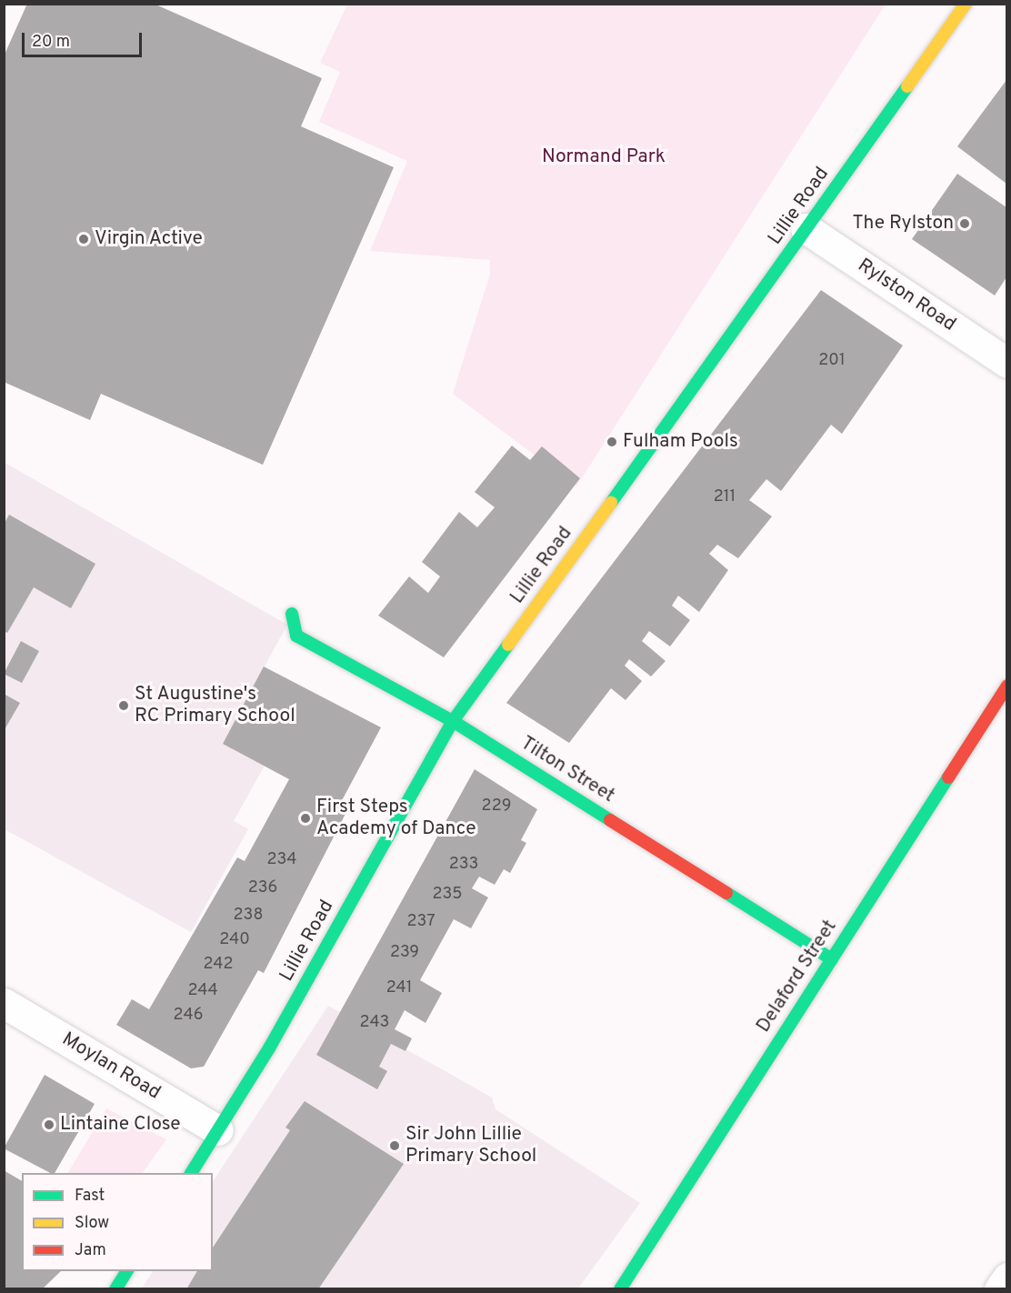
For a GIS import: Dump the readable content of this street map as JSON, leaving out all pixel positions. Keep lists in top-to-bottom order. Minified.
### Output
{"streets":{"main road":["Lillie Road","Tilton Street","Delaford Street"],"street":["Rylston Road","Moylan Road"]},"crossings":[["Lillie Road","Rylston Road"],["Lillie Road","Tilton Street"],["Lillie Road","Moylan Road"],["Tilton Street","Delaford Street"]],"parks":["Normand Park"],"places":["The Rylston","Virgin Active","Fulham Pools","St Augustine's RC Primary School","First Steps Academy of Dance","Lintaine Close","Sir John Lillie Primary School"],"house_numbers":["201","211","229","234","233","236","235","238","237","240","239","242","241","244","246","243"],"legend":["Fast","Slow","Jam"],"scale_bar":"20 m"}
